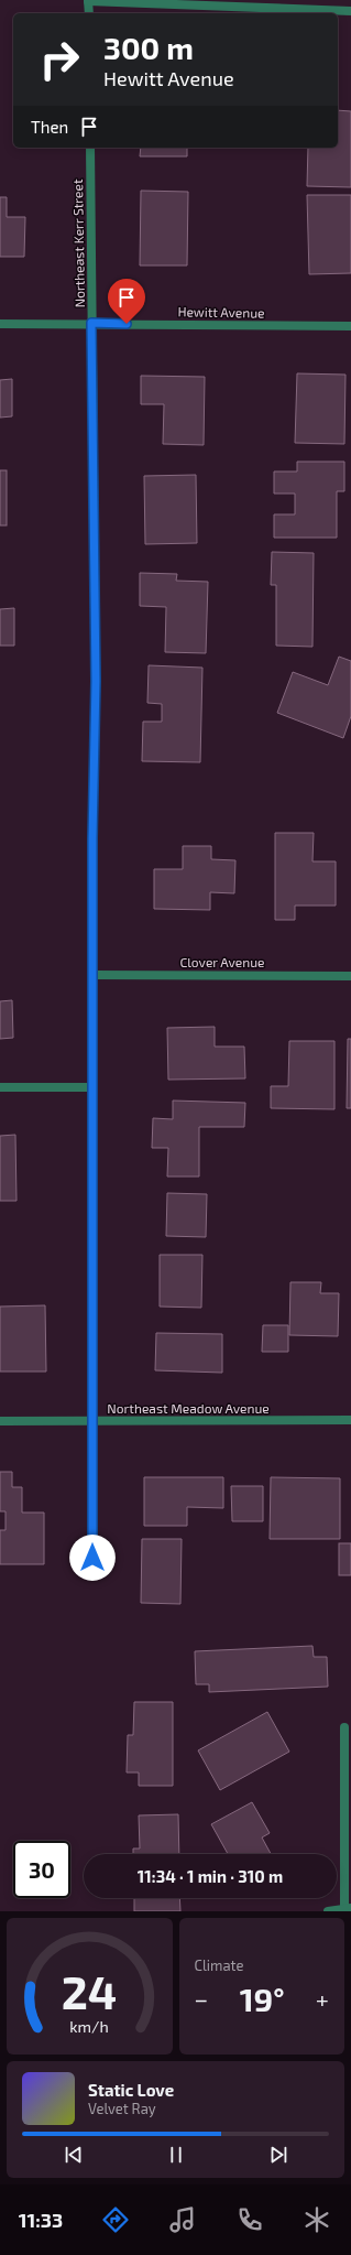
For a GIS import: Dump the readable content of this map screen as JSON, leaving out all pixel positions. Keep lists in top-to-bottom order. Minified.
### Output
{"streets":{"street":["Northeast Kerr Street","Hewitt Avenue","Clover Avenue","Northeast Meadow Avenue"]},"crossings":[["Northeast Kerr Street","Hewitt Avenue"],["Northeast Kerr Street","Clover Avenue"],["Northeast Kerr Street","Northeast Meadow Avenue"]],"page":{"turn":["300 m","Hewitt Avenue"],"then":"Then","limit":"30","trip":"11:34 · 1 min · 310 m","tile":"Climate","heat":["−","19°","+"],"song":["Static Love","Velvet Ray"],"tabs":"11:33","gauge":["24","km/h"]}}
